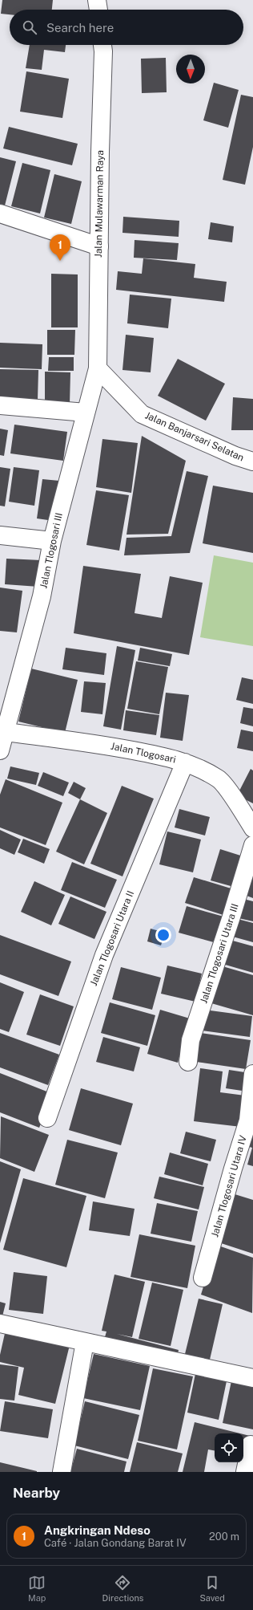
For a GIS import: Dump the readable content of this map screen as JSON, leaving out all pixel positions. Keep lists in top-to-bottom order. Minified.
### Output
{"streets":{"street":["Jalan Mulawarman Raya","Jalan Banjarsari Selatan","Jalan Tlogosari III","Jalan Tlogosari","Jalan Tlogosari Utara II","Jalan Tlogosari Utara III","Jalan Tlogosari Utara IV"]},"crossings":[["Jalan Mulawarman Raya","Jalan Banjarsari Selatan"],["Jalan Mulawarman Raya","Jalan Tlogosari III"],["Jalan Banjarsari Selatan","Jalan Tlogosari III"],["Jalan Tlogosari III","Jalan Tlogosari"],["Jalan Tlogosari","Jalan Tlogosari Utara II"]],"north":"bottom","page":{"search":"Search here","pins":"1","heading":"Nearby","list":[{"mark":"1","name":"Angkringan Ndeso","note":"Café · Jalan Gondang Barat IV","value":"200 m"}],"nav":["Map","Directions","Saved"]}}
